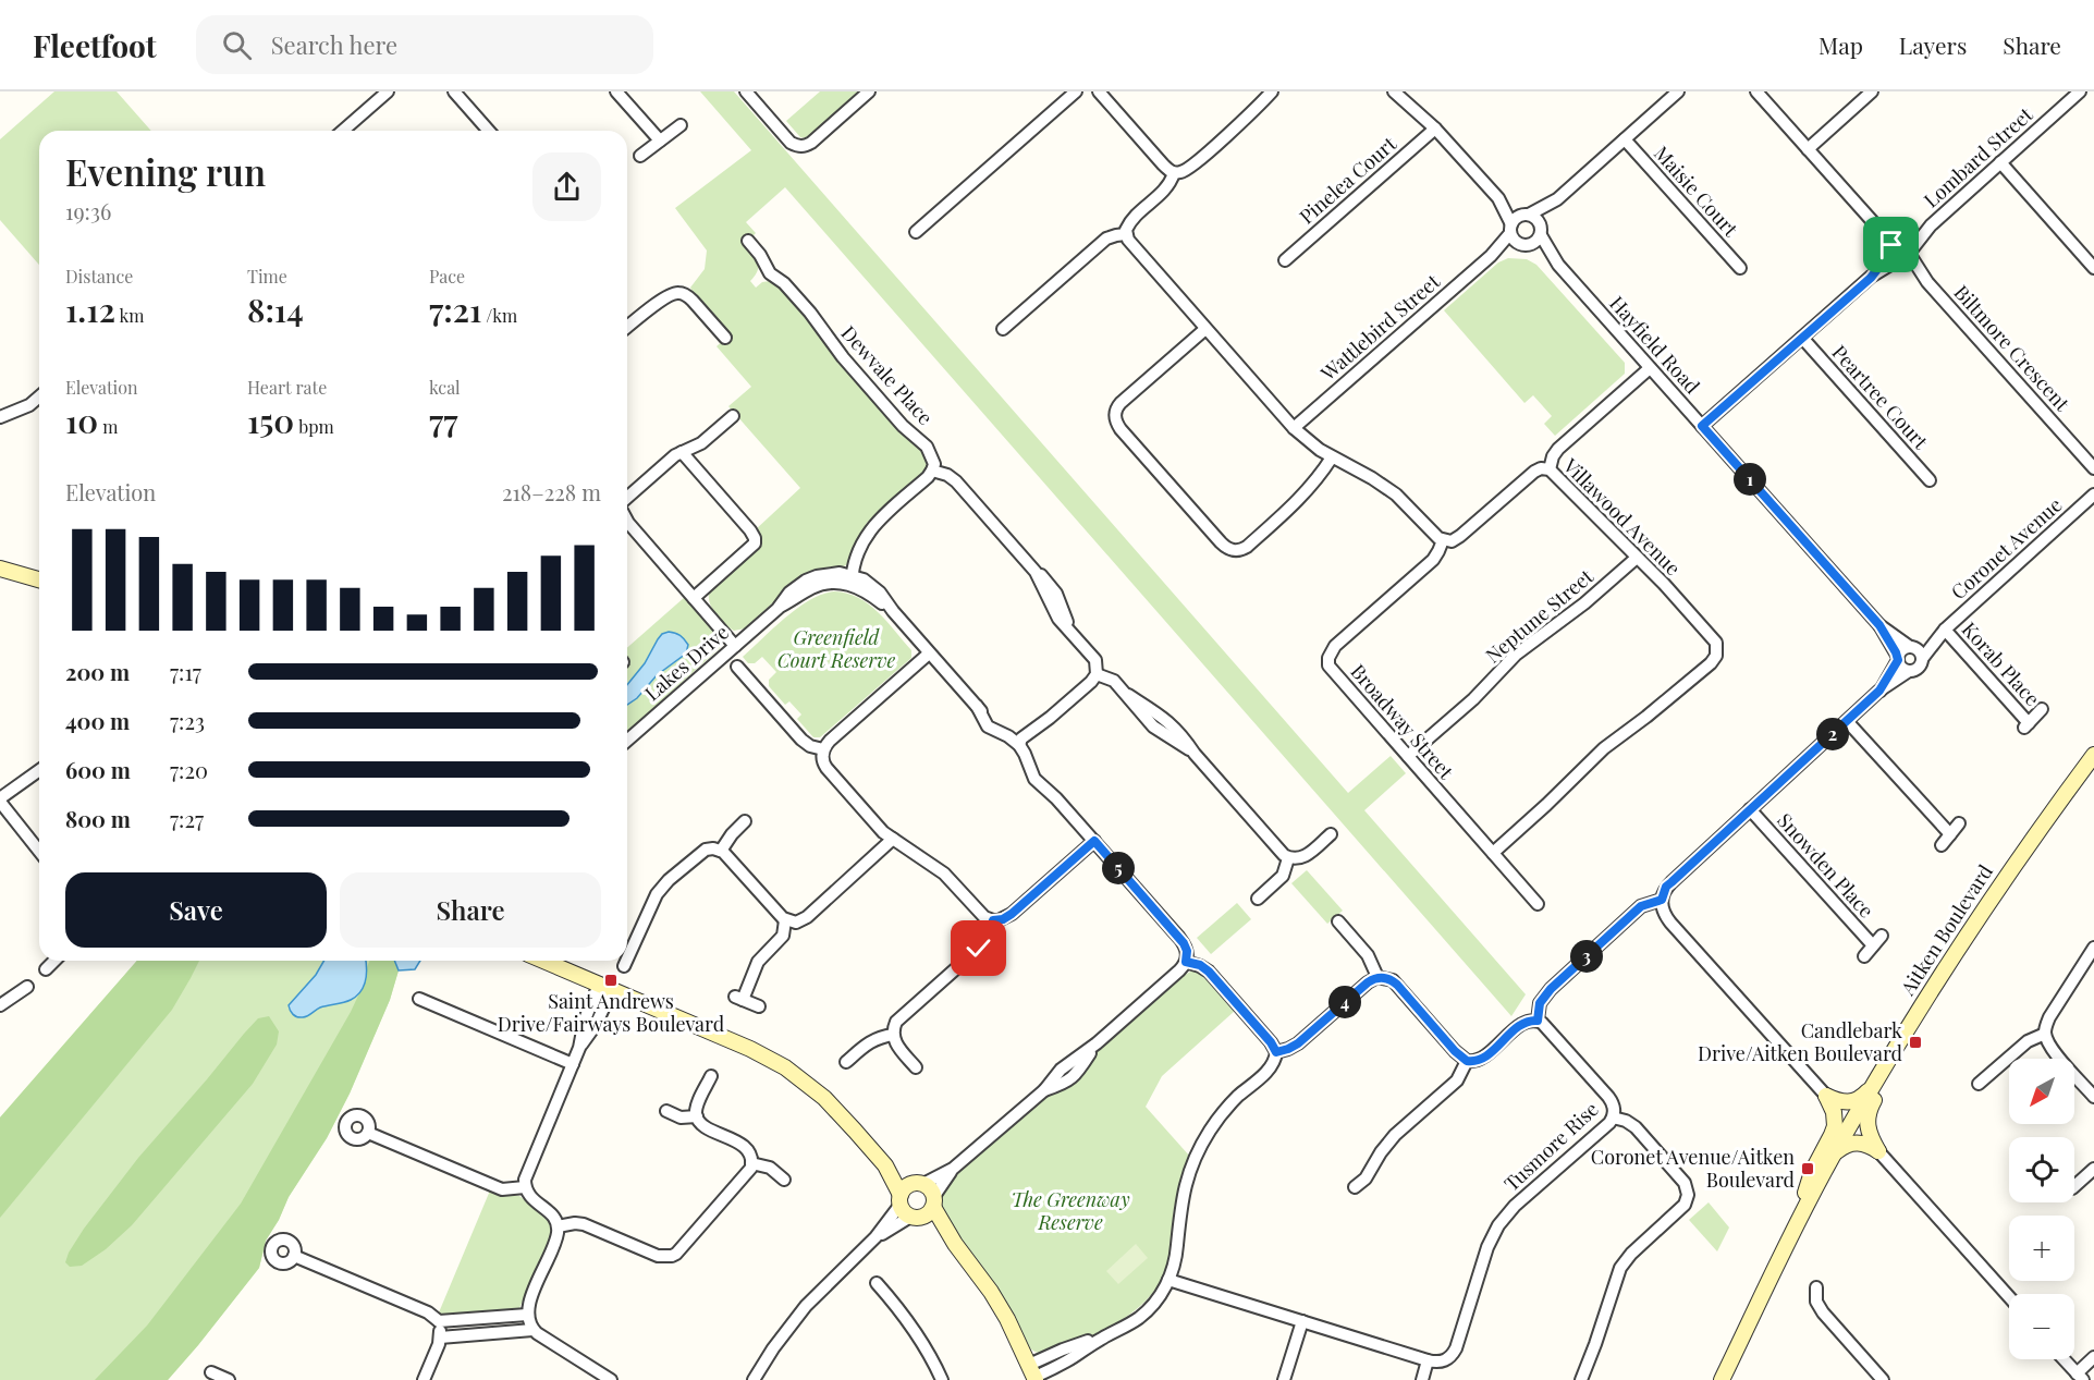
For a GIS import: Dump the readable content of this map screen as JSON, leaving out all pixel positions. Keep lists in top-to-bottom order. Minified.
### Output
{"streets":{"main road":["Aitken Boulevard"],"street":["Lombard Street","Pinelea Court","Maisie Court","Wattlebird Street","Hayfield Road","Biltmore Crescent","Dewvale Place","Peartree Court","Villawood Avenue","Coronet Avenue","Neptune Street","Lakes Drive","Korab Place","Broadway Street","Snowden Place","Tusmore Rise"]},"crossings":[["Lombard Street","Hayfield Road"],["Lombard Street","Biltmore Crescent"],["Lombard Street","Peartree Court"],["Wattlebird Street","Hayfield Road"],["Hayfield Road","Coronet Avenue"],["Villawood Avenue","Neptune Street"],["Villawood Avenue","Broadway Street"],["Coronet Avenue","Korab Place"],["Neptune Street","Broadway Street"]],"parks":["Greenfield Court Reserve","The Greenway Reserve"],"places":{"transit":["Saint Andrews Drive/Fairways Boulevard","Candlebark Drive/Aitken Boulevard","Coronet Avenue/Aitken Boulevard"]},"north":"bottom left","page":{"header":"Fleetfoot","search":"Search here","nav":["Map","Layers","Share"],"heading":["Evening run","19:36"],"stats":[["Distance","1.12 km"],["Time","8:14"],["Pace","7:21 /km"],["Elevation","10 m"],["Heart rate","150 bpm"],["kcal","77"]],"pins":["1","2","5","3","4"],"chart":["Elevation","218–228 m"],"list":[{"name":"200 m","note":"7:17"},{"name":"400 m","note":"7:23"},{"name":"600 m","note":"7:20"},{"name":"800 m","note":"7:27"}],"buttons":["Save","Share"],"map_buttons":["+","−"]}}
